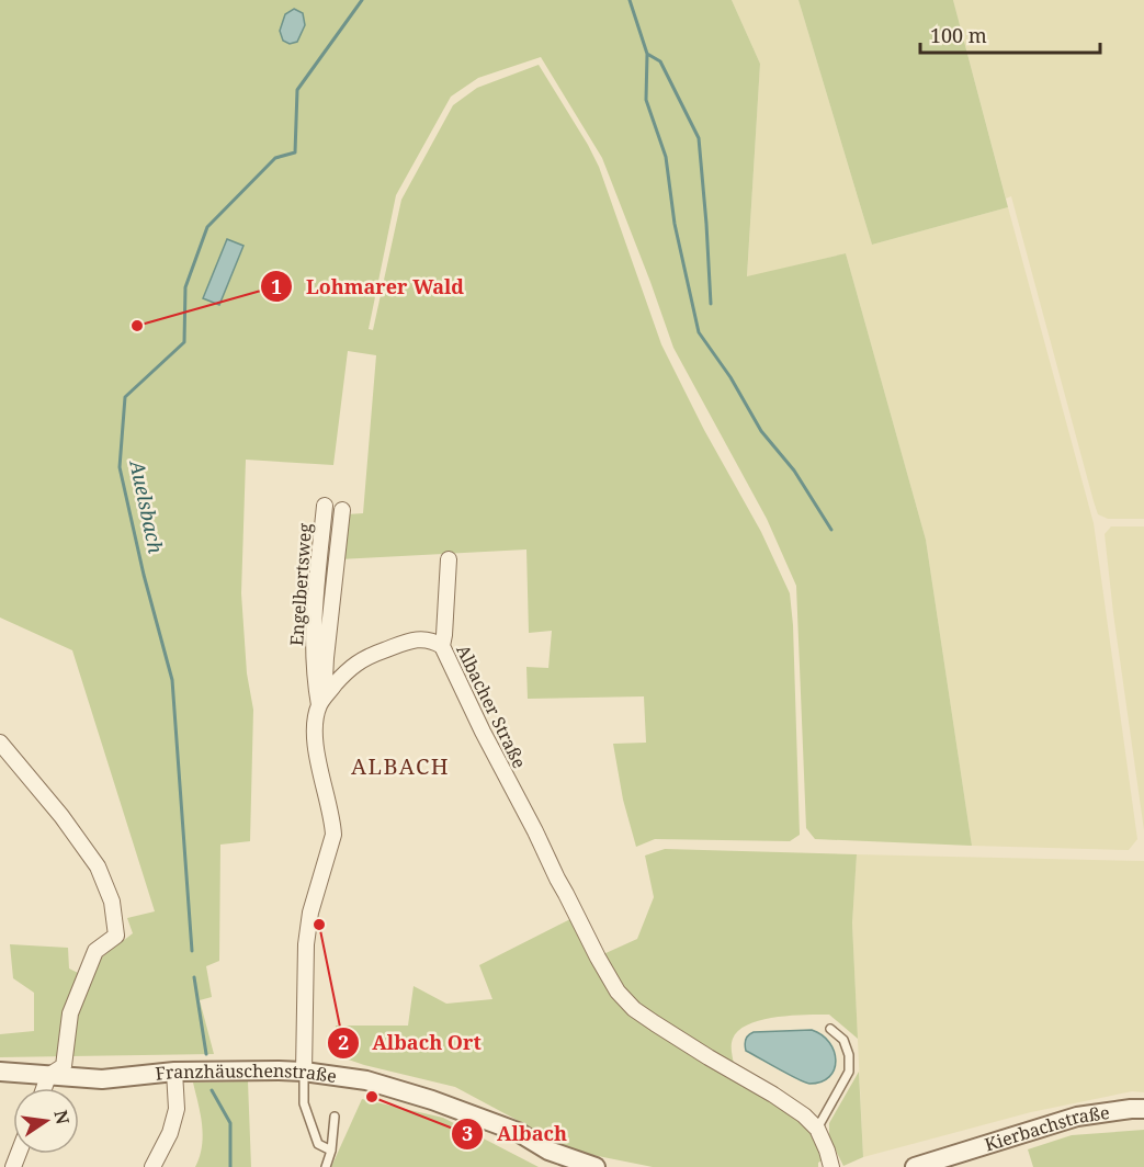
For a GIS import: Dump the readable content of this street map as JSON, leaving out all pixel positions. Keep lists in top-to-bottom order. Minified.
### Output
{"streets":{"street":["Engelbertsweg","Albacher Straße","Franzhäuschenstraße","Kierbachstraße"]},"crossings":[["Engelbertsweg","Albacher Straße"]],"districts":["ALBACH"],"water":["Auelsbach"],"places":["Lohmarer Wald","Albach Ort","Albach"],"scale_bar":"100 m","north":"right"}
